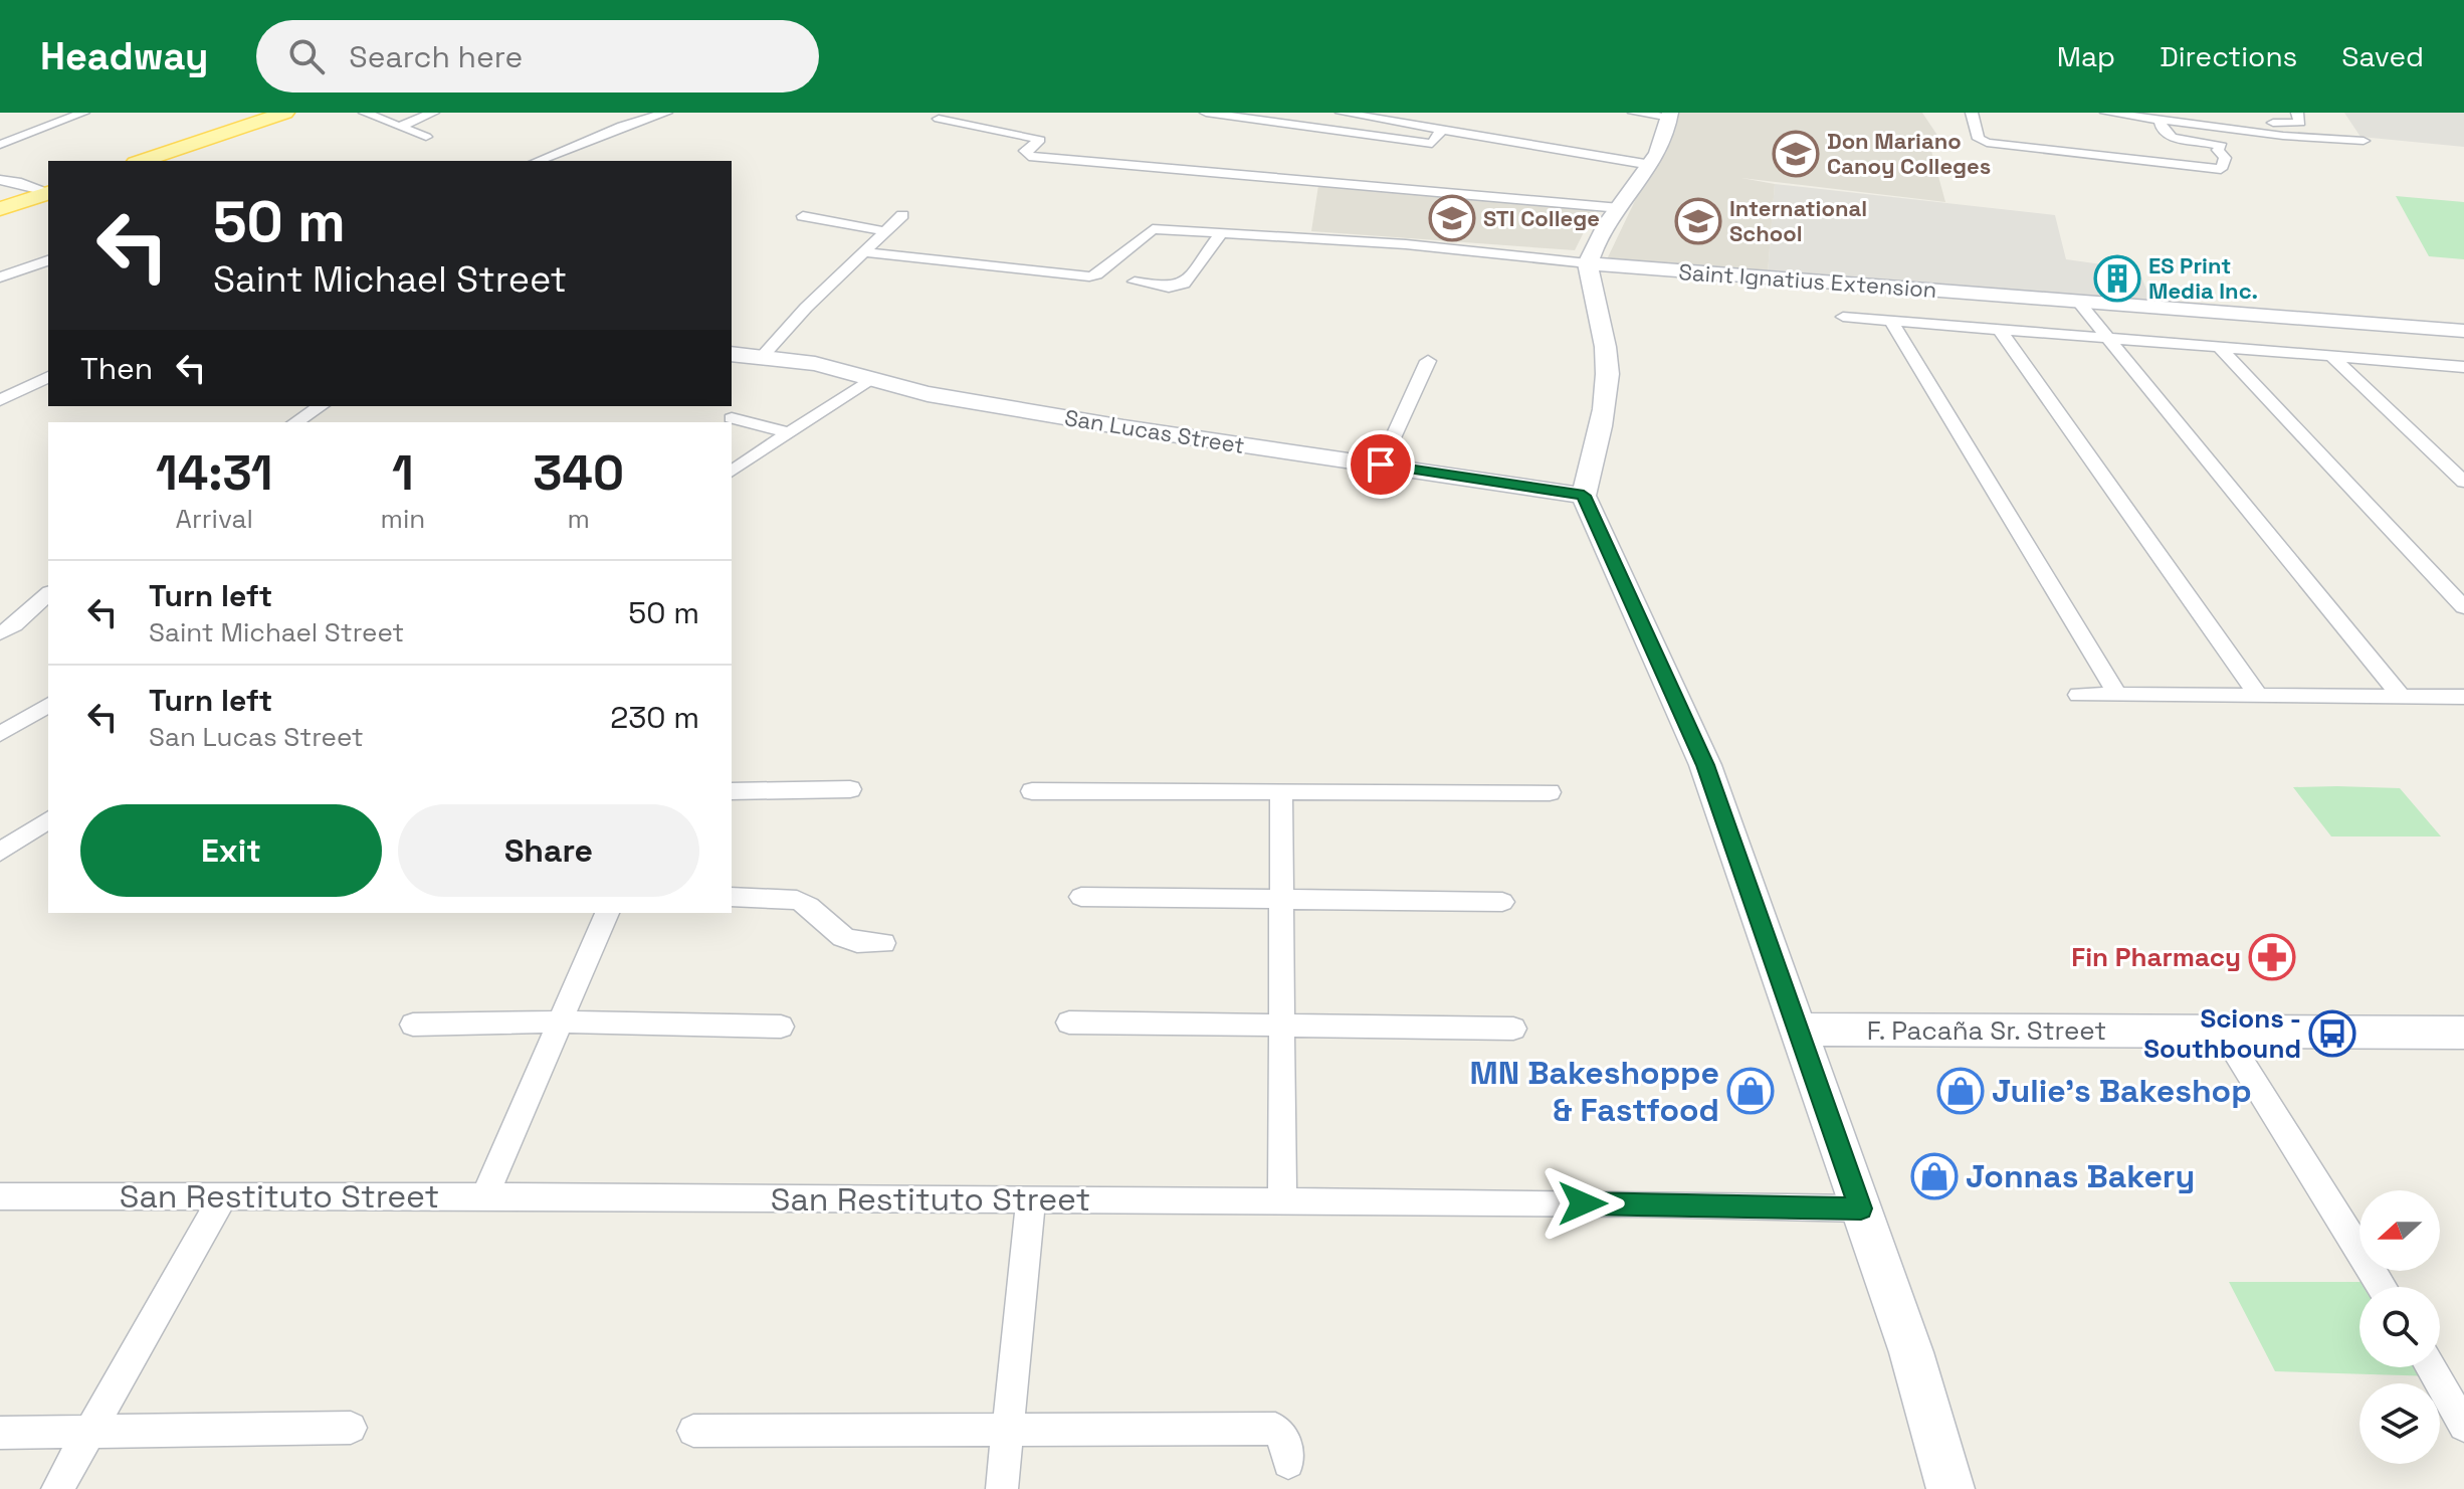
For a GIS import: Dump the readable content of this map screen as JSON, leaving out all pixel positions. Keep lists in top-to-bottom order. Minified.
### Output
{"streets":{"street":["Saint Ignatius Extension","San Lucas Street","F. Pacaña Sr. Street","San Restituto Street"]},"places":{"school or university":["Don Mariano Canoy Colleges","STI College","International School"],"building":["ES Print Media Inc."],"pharmacy":["Fin Pharmacy"],"bus stop":["Scions - Southbound"],"shop":["MN Bakeshoppe & Fastfood","Julie's Bakeshop","Jonnas Bakery"]},"north":"left","page":{"header":"Headway","search":"Search here","nav":["Map","Directions","Saved"],"turn":["50 m","Saint Michael Street"],"then":"Then","eta":["14:31","Arrival","1","min","340","m"],"list":[{"name":"Turn left","note":"Saint Michael Street","value":"50 m"},{"name":"Turn left","note":"San Lucas Street","value":"230 m"}],"buttons":["Exit","Share"]}}
